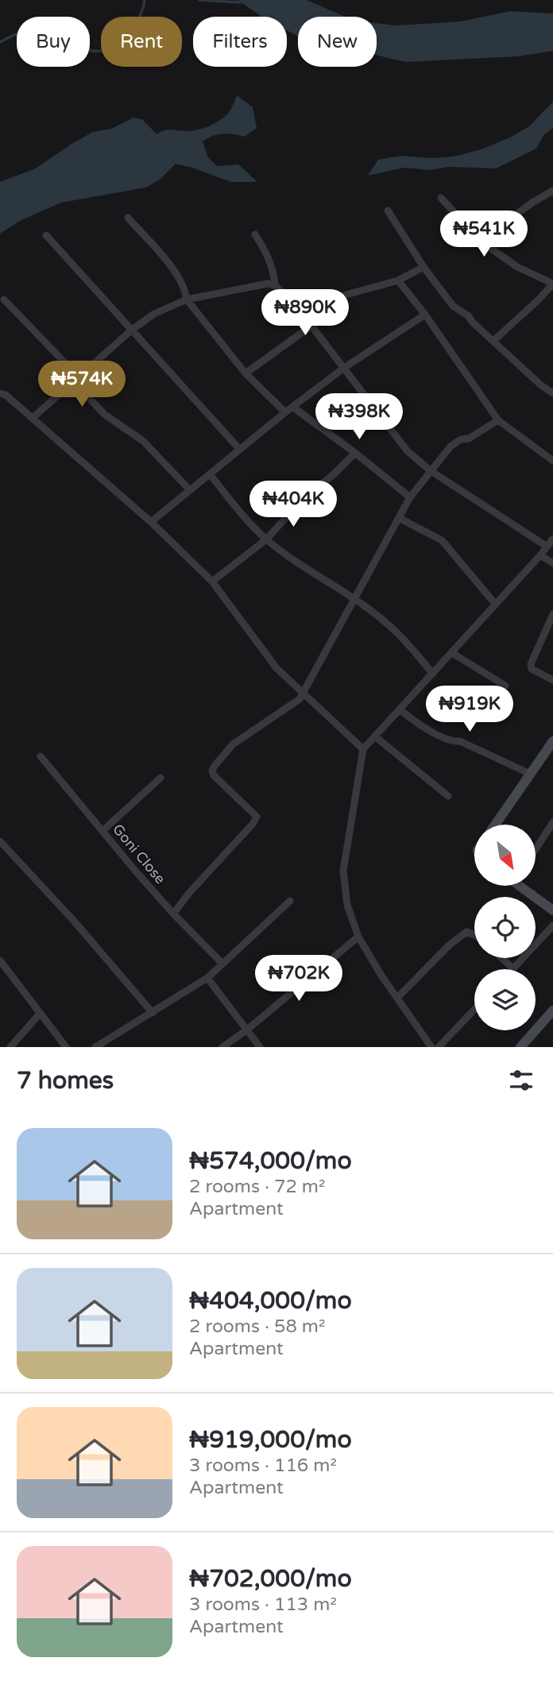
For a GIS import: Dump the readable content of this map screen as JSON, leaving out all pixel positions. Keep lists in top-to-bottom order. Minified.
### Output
{"streets":{"street":["Goni Close"]},"north":"bottom right","page":{"chip":["Buy","Rent","Filters","New"],"price":["₦541K","₦890K","₦574K","₦398K","₦404K","₦919K","₦702K"],"heading":"7 homes","list":[{"name":"₦574,000/mo","note":"2 rooms · 72 m² · Apartment"},{"name":"₦404,000/mo","note":"2 rooms · 58 m² · Apartment"},{"name":"₦919,000/mo","note":"3 rooms · 116 m² · Apartment"},{"name":"₦702,000/mo","note":"3 rooms · 113 m² · Apartment"}]}}
